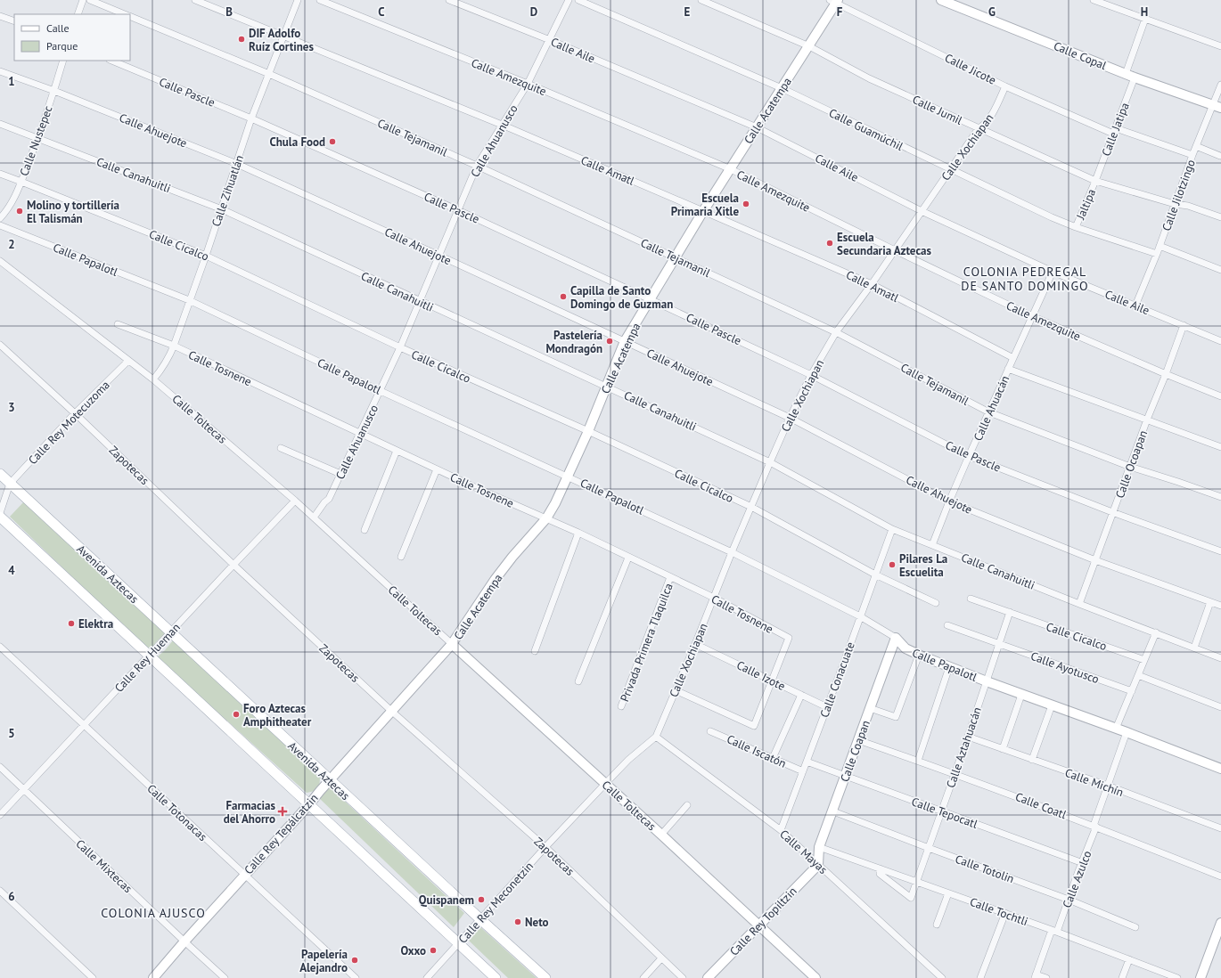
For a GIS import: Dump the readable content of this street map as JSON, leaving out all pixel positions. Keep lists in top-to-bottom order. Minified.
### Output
{"streets":{"main road":["Avenida Aztecas"],"street":["Calle Aile","Calle Copal","Calle Jicote","Calle Amezquite","Calle Pascle","Calle Jumil","Calle Acatempa","Calle Guamúchil","Calle Jatipa","Calle Ahuejote","Calle Tejamanil","Calle Nustepec","Calle Ahuanusco","Calle Xochiapan","Calle Amatl","Calle Canahuitli","Calle Zihuatlán","Calle Jilotzingo","Jaltipa","Calle Cicalco","Calle Papalotl","Calle Tosnene","Calle Ahuacán","Calle Toltecas","Calle Rey Motecuzoma","Calle Ocoapan","Zapotecas","Privada Primera Tlaquilca","Calle Rey Hueman","Calle Ayotusco","Calle Izote","Calle Conacuate","Calle Aztahuacán","Calle Iscatón","Calle Coapan","Calle Michín","Calle Coatl","Calle Totonacas","Calle Tepocatl","Calle Rey Tepálcatzin","Calle Mayas","Calle Mixtecas","Calle Totolin","Calle Azulco","Calle Rey Meconetzin","Calle Tochtli","Calle Rey Topiltzin"]},"crossings":[["Calle Aile","Calle Acatempa"],["Calle Aile","Calle Ahuanusco"],["Calle Aile","Calle Xochiapan"],["Calle Aile","Calle Jilotzingo"],["Calle Aile","Calle Ahuacán"],["Calle Aile","Calle Ocoapan"],["Calle Copal","Calle Jatipa"],["Calle Copal","Calle Jilotzingo"],["Calle Jicote","Calle Acatempa"],["Calle Jicote","Calle Jatipa"],["Calle Jicote","Calle Xochiapan"],["Calle Jicote","Calle Jilotzingo"],["Calle Amezquite","Calle Acatempa"],["Calle Amezquite","Calle Ahuanusco"],["Calle Amezquite","Calle Xochiapan"],["Calle Amezquite","Calle Ahuacán"],["Calle Amezquite","Calle Ocoapan"],["Calle Pascle","Calle Acatempa"],["Calle Pascle","Calle Ahuanusco"],["Calle Pascle","Calle Xochiapan"],["Calle Pascle","Calle Zihuatlán"],["Calle Pascle","Calle Ahuacán"],["Calle Pascle","Calle Ocoapan"],["Calle Jumil","Calle Acatempa"],["Calle Jumil","Calle Jatipa"],["Calle Jumil","Calle Xochiapan"],["Calle Jumil","Calle Jilotzingo"],["Calle Jumil","Jaltipa"],["Calle Acatempa","Calle Guamúchil"],["Calle Acatempa","Calle Ahuejote"],["Calle Acatempa","Calle Tejamanil"],["Calle Acatempa","Calle Amatl"],["Calle Acatempa","Calle Canahuitli"],["Calle Acatempa","Calle Cicalco"],["Calle Acatempa","Calle Papalotl"],["Calle Acatempa","Calle Tosnene"],["Calle Acatempa","Calle Toltecas"],["Calle Acatempa","Calle Rey Tepálcatzin"],["Calle Guamúchil","Calle Xochiapan"],["Calle Guamúchil","Calle Jilotzingo"],["Calle Guamúchil","Jaltipa"],["Calle Jatipa","Jaltipa"],["Calle Ahuejote","Calle Nustepec"],["Calle Ahuejote","Calle Ahuanusco"],["Calle Ahuejote","Calle Xochiapan"],["Calle Ahuejote","Calle Zihuatlán"],["Calle Ahuejote","Calle Ahuacán"],["Calle Ahuejote","Calle Ocoapan"],["Calle Tejamanil","Calle Ahuanusco"],["Calle Tejamanil","Calle Xochiapan"],["Calle Tejamanil","Calle Zihuatlán"],["Calle Tejamanil","Calle Ahuacán"],["Calle Tejamanil","Calle Ocoapan"],["Calle Nustepec","Calle Canahuitli"],["Calle Nustepec","Calle Cicalco"],["Calle Ahuanusco","Calle Amatl"],["Calle Ahuanusco","Calle Canahuitli"],["Calle Ahuanusco","Calle Cicalco"],["Calle Ahuanusco","Calle Papalotl"],["Calle Ahuanusco","Calle Tosnene"],["Calle Ahuanusco","Calle Toltecas"],["Calle Xochiapan","Calle Amatl"],["Calle Xochiapan","Calle Canahuitli"],["Calle Xochiapan","Calle Cicalco"],["Calle Xochiapan","Calle Papalotl"],["Calle Xochiapan","Calle Tosnene"],["Calle Xochiapan","Calle Izote"],["Calle Xochiapan","Calle Mayas"],["Calle Xochiapan","Calle Rey Meconetzin"],["Calle Amatl","Calle Zihuatlán"],["Calle Amatl","Calle Ahuacán"],["Calle Canahuitli","Calle Zihuatlán"],["Calle Canahuitli","Calle Ahuacán"],["Calle Canahuitli","Calle Ocoapan"],["Calle Canahuitli","Calle Conacuate"],["Calle Zihuatlán","Calle Cicalco"],["Calle Zihuatlán","Calle Papalotl"],["Calle Zihuatlán","Calle Tosnene"],["Calle Zihuatlán","Calle Toltecas"],["Calle Cicalco","Calle Conacuate"],["Calle Cicalco","Calle Aztahuacán"],["Calle Papalotl","Calle Conacuate"],["Calle Papalotl","Calle Aztahuacán"],["Calle Papalotl","Calle Coapan"],["Calle Papalotl","Calle Azulco"],["Calle Tosnene","Privada Primera Tlaquilca"],["Calle Tosnene","Calle Izote"],["Calle Toltecas","Calle Rey Motecuzoma"],["Calle Toltecas","Calle Rey Hueman"],["Calle Toltecas","Calle Rey Tepálcatzin"],["Calle Toltecas","Calle Rey Meconetzin"],["Calle Toltecas","Calle Rey Topiltzin"],["Calle Rey Motecuzoma","Zapotecas"],["Calle Rey Motecuzoma","Avenida Aztecas"],["Zapotecas","Calle Rey Hueman"],["Zapotecas","Calle Rey Tepálcatzin"],["Zapotecas","Calle Rey Meconetzin"],["Avenida Aztecas","Calle Rey Hueman"],["Avenida Aztecas","Calle Rey Tepálcatzin"],["Avenida Aztecas","Calle Rey Meconetzin"],["Calle Rey Hueman","Calle Totonacas"],["Calle Rey Hueman","Calle Mixtecas"],["Calle Ayotusco","Calle Aztahuacán"],["Calle Izote","Calle Conacuate"],["Calle Conacuate","Calle Iscatón"],["Calle Conacuate","Calle Tepocatl"],["Calle Conacuate","Calle Mayas"],["Calle Aztahuacán","Calle Michín"],["Calle Aztahuacán","Calle Coatl"],["Calle Aztahuacán","Calle Tepocatl"],["Calle Aztahuacán","Calle Totolin"],["Calle Aztahuacán","Calle Tochtli"],["Calle Coapan","Calle Coatl"],["Calle Coapan","Calle Tepocatl"],["Calle Coapan","Calle Mayas"],["Calle Coapan","Calle Totolin"],["Calle Coapan","Calle Tochtli"],["Calle Coapan","Calle Rey Topiltzin"],["Calle Michín","Calle Azulco"],["Calle Coatl","Calle Azulco"],["Calle Totonacas","Calle Rey Tepálcatzin"],["Calle Tepocatl","Calle Azulco"],["Calle Rey Tepálcatzin","Calle Mixtecas"],["Calle Mayas","Calle Rey Meconetzin"],["Calle Mayas","Calle Rey Topiltzin"],["Calle Totolin","Calle Azulco"],["Calle Azulco","Calle Tochtli"]],"districts":["COLONIA PEDREGAL DE SANTO DOMINGO","COLONIA AJUSCO"],"places":{"other":["DIF Adolfo Ruíz Cortines","Chula Food","Escuela Primaria Xitle","Molino y tortillería El Talismán","Escuela Secundaria Aztecas","Capilla de Santo Domingo de Guzman","Pastelería Mondragón","Pilares La Escuelita","Elektra","Foro Aztecas Amphitheater","Quispanem","Neto","Oxxo","Papelería Alejandro"],"health":["Farmacias del Ahorro"]},"legend":["Calle","Parque"],"grid":{"columns":["B","C","D","E","F","G","H"],"rows":["1","2","3","4","5","6"]}}
